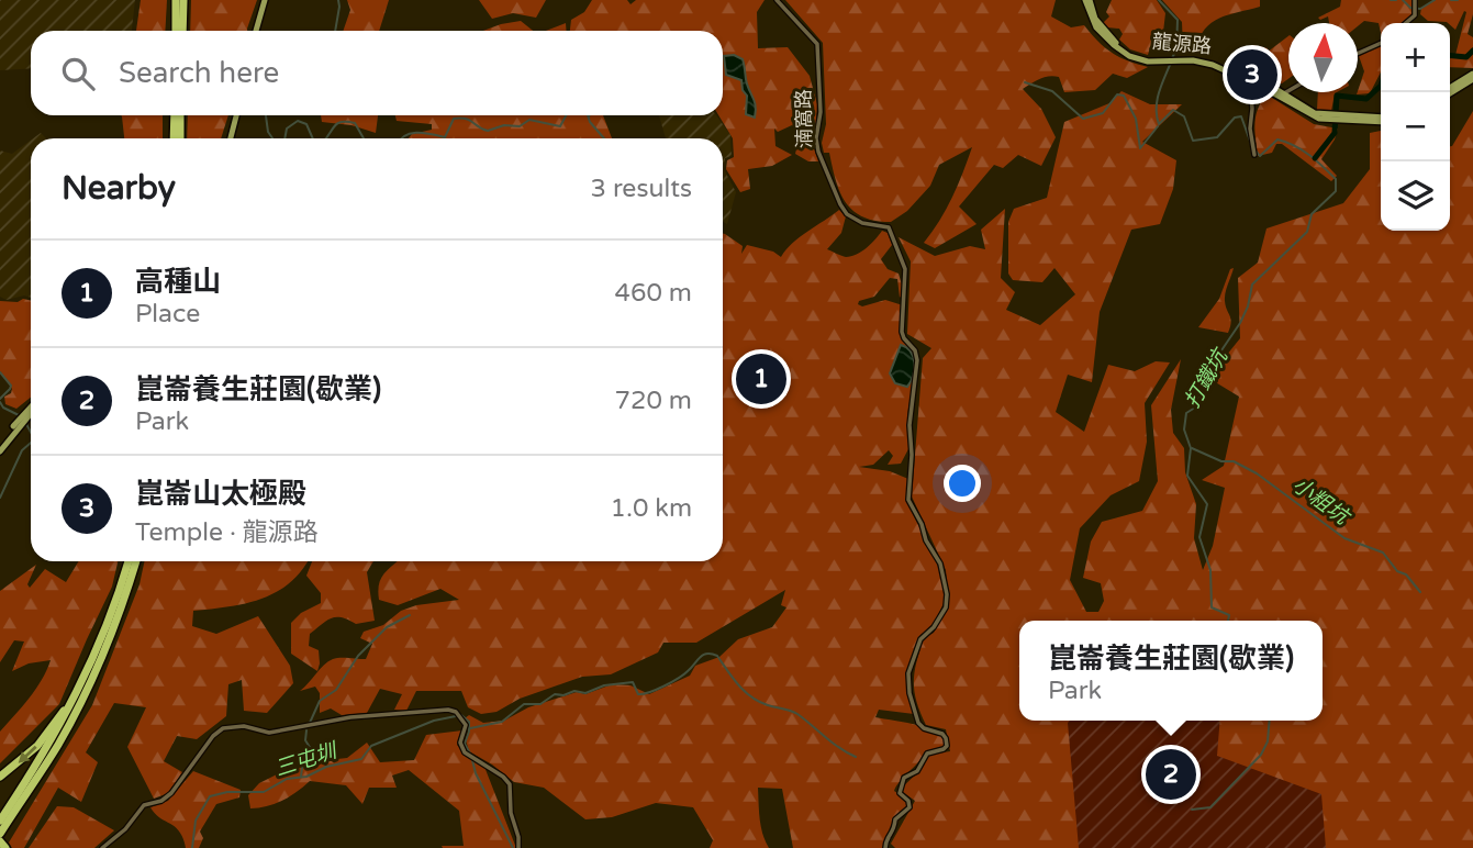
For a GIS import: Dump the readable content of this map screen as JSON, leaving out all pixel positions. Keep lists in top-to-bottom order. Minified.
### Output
{"streets":{"street":["湳窩路"]},"water":["打鐵坑","小粗坑","三屯圳"],"north":"top","page":{"map_buttons":["+","−"],"search":"Search here","pins":["3","1","2"],"heading":["Nearby","3 results"],"list":[{"mark":"1","name":"高種山","note":"Place","value":"460 m"},{"mark":"2","name":"崑崙養生莊園(歇業)","note":"Park","value":"720 m"},{"mark":"3","name":"崑崙山太極殿","note":"Temple · 龍源路","value":"1.0 km"}],"popup":["崑崙養生莊園(歇業)","Park"]}}
